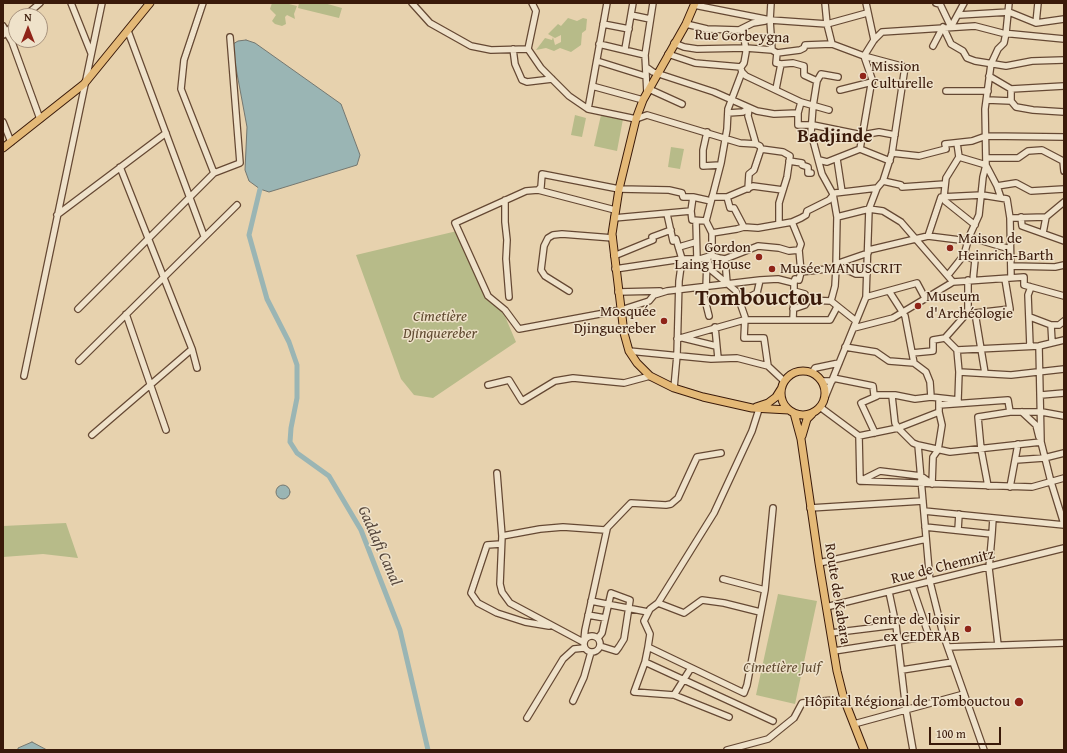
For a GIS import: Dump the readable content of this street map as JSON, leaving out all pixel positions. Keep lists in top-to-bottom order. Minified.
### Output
{"streets":{"main road":["Route de Kabara"],"street":["Rue Gorbeygna","Rue de Chemnitz"]},"crossings":[["Rue de Chemnitz","Route de Kabara"]],"districts":["Badjinde","Tombouctou"],"water":["Gaddafi Canal"],"parks":["Cimetière Djinguereber","Cimetière Juif"],"places":["Mission Culturelle","Maison de Heinrich-Barth","Gordon Laing House","Musée MANUSCRIT","Museum d'Archéologie","Mosquée Djinguereber","Centre de loisir ex CEDERAB","Hôpital Régional de Tombouctou"],"scale_bar":"100 m","north":"top"}
